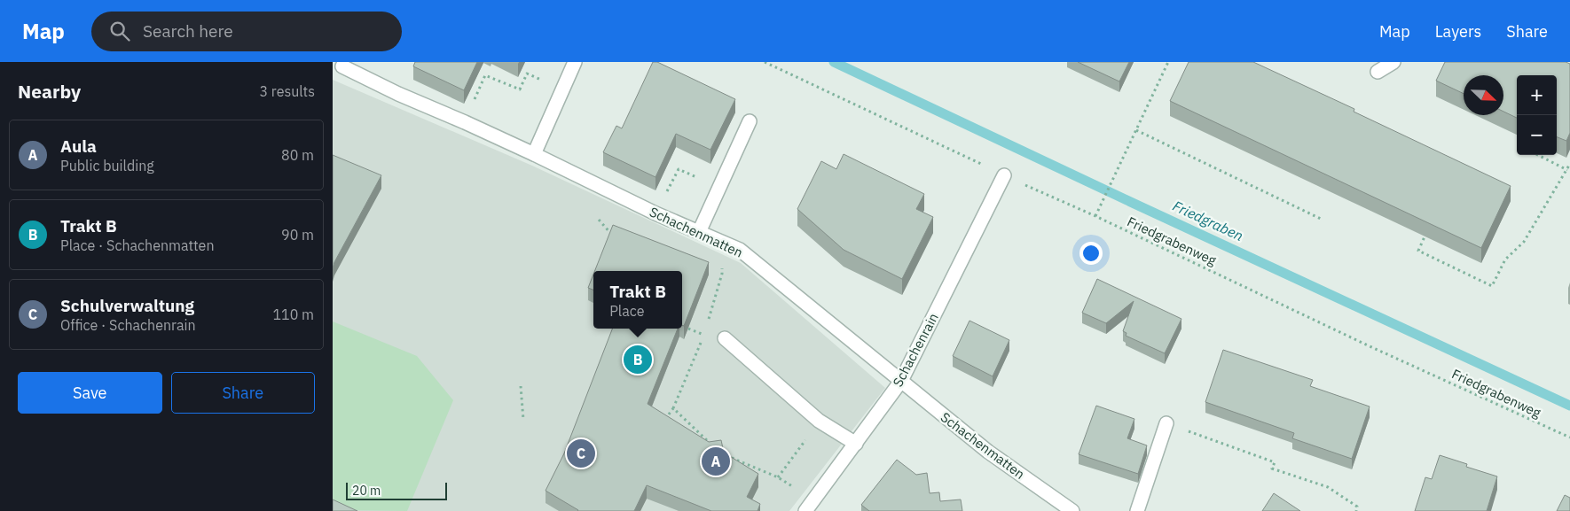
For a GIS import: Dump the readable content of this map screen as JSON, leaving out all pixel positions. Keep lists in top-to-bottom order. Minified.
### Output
{"streets":{"street":["Schachenmatten","Schachenrain"],"path":["Friedgrabenweg"]},"crossings":[["Schachenmatten","Schachenrain"],["Friedgrabenweg","Schachenrain"]],"water":["Friedgraben"],"scale_bar":"20 m","north":"bottom right","page":{"header":"Map","search":"Search here","nav":["Map","Layers","Share"],"heading":["Nearby","3 results"],"map_buttons":["+","−"],"list":[{"mark":"A","name":"Aula","note":"Public building","value":"80 m"},{"mark":"B","name":"Trakt B","note":"Place · Schachenmatten","value":"90 m"},{"mark":"C","name":"Schulverwaltung","note":"Office · Schachenrain","value":"110 m"}],"popup":["Trakt B","Place"],"pins":["B","C","A"],"buttons":["Save","Share"],"scale":"20 m"}}
